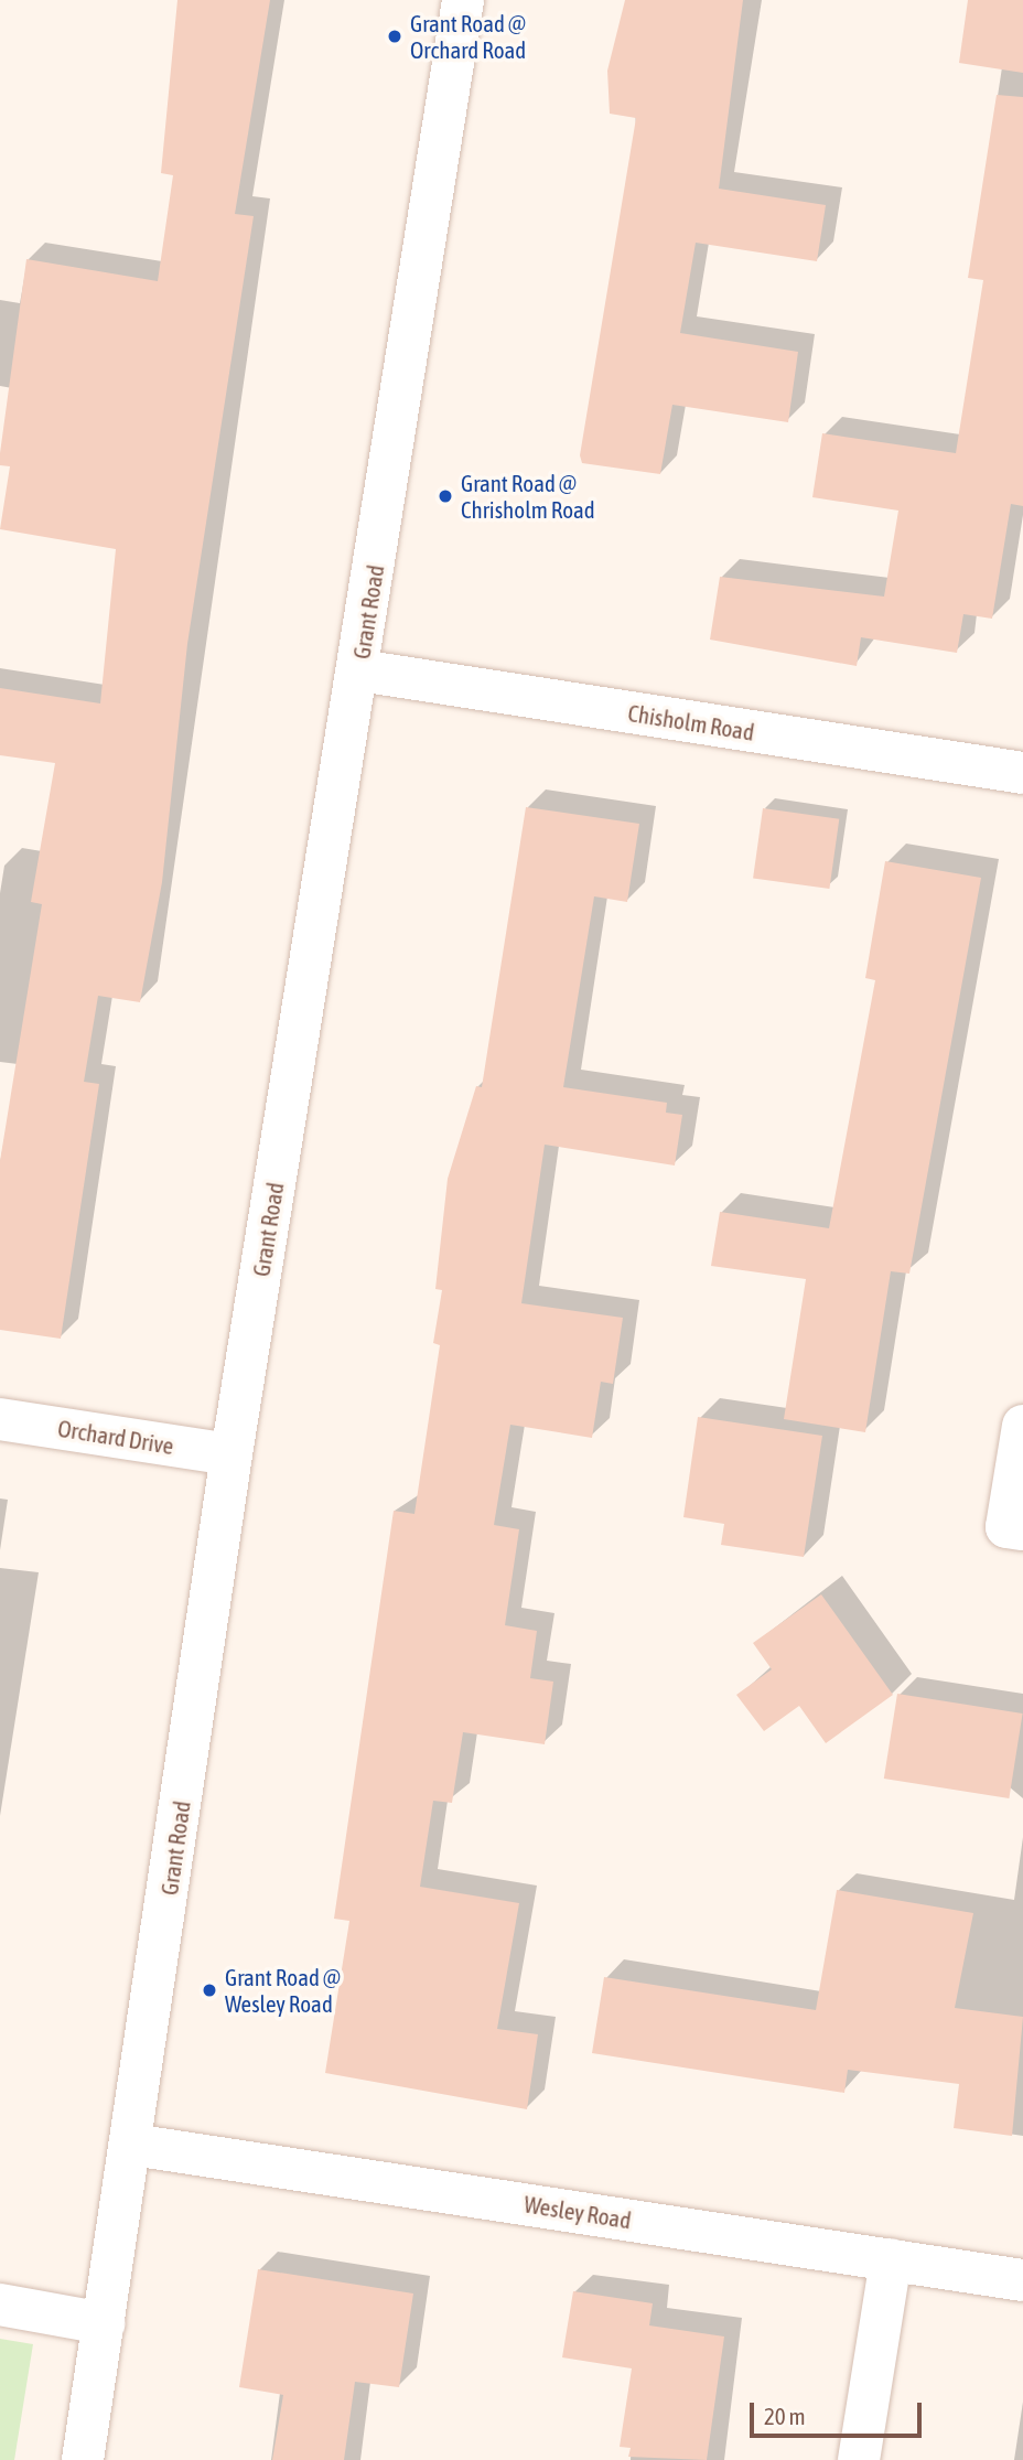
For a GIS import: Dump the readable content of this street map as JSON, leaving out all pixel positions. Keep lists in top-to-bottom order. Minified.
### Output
{"streets":{"street":["Grant Road","Chisholm Road","Orchard Drive","Wesley Road"]},"crossings":[["Grant Road","Chisholm Road"],["Grant Road","Orchard Drive"],["Grant Road","Wesley Road"]],"places":["Grant Road @ Orchard Road","Grant Road @ Chrisholm Road","Grant Road @ Wesley Road"],"scale_bar":"20 m"}
